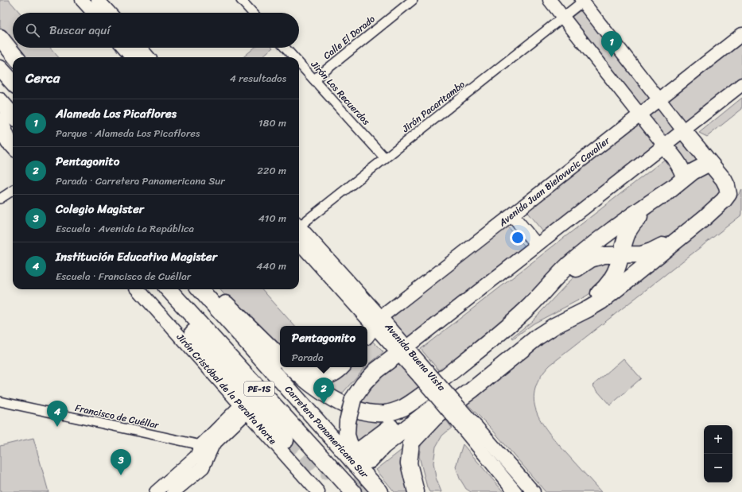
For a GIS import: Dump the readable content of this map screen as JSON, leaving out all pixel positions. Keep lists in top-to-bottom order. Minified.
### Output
{"streets":{"highway":["PE-1S","Carretera Panamericana Sur"],"main road":["Avenida Juan Bielovucic Cavalier","Avenida Buena Vista","Jirón Cristóbal de la Peralta Norte"],"street":["Calle El Dorado","Jirón Los Recuerdos","Jirón Pacaritambo","Francisco de Cuéllar"]},"crossings":[["Calle El Dorado","Jirón Los Recuerdos"],["Jirón Los Recuerdos","Jirón Pacaritambo"],["Avenida Juan Bielovucic Cavalier","Avenida Buena Vista"]],"page":{"search":"Buscar aquí","pins":["1","2","4","3"],"heading":["Cerca","4 resultados"],"list":[{"mark":"1","name":"Alameda Los Picaflores","note":"Parque · Alameda Los Picaflores","value":"180 m"},{"mark":"2","name":"Pentagonito","note":"Parada · Carretera Panamericana Sur","value":"220 m"},{"mark":"3","name":"Colegio Magister","note":"Escuela · Avenida La República","value":"410 m"},{"mark":"4","name":"Institución Educativa Magister","note":"Escuela · Francisco de Cuéllar","value":"440 m"}],"popup":["Pentagonito","Parada"],"map_buttons":["+","−"]}}
